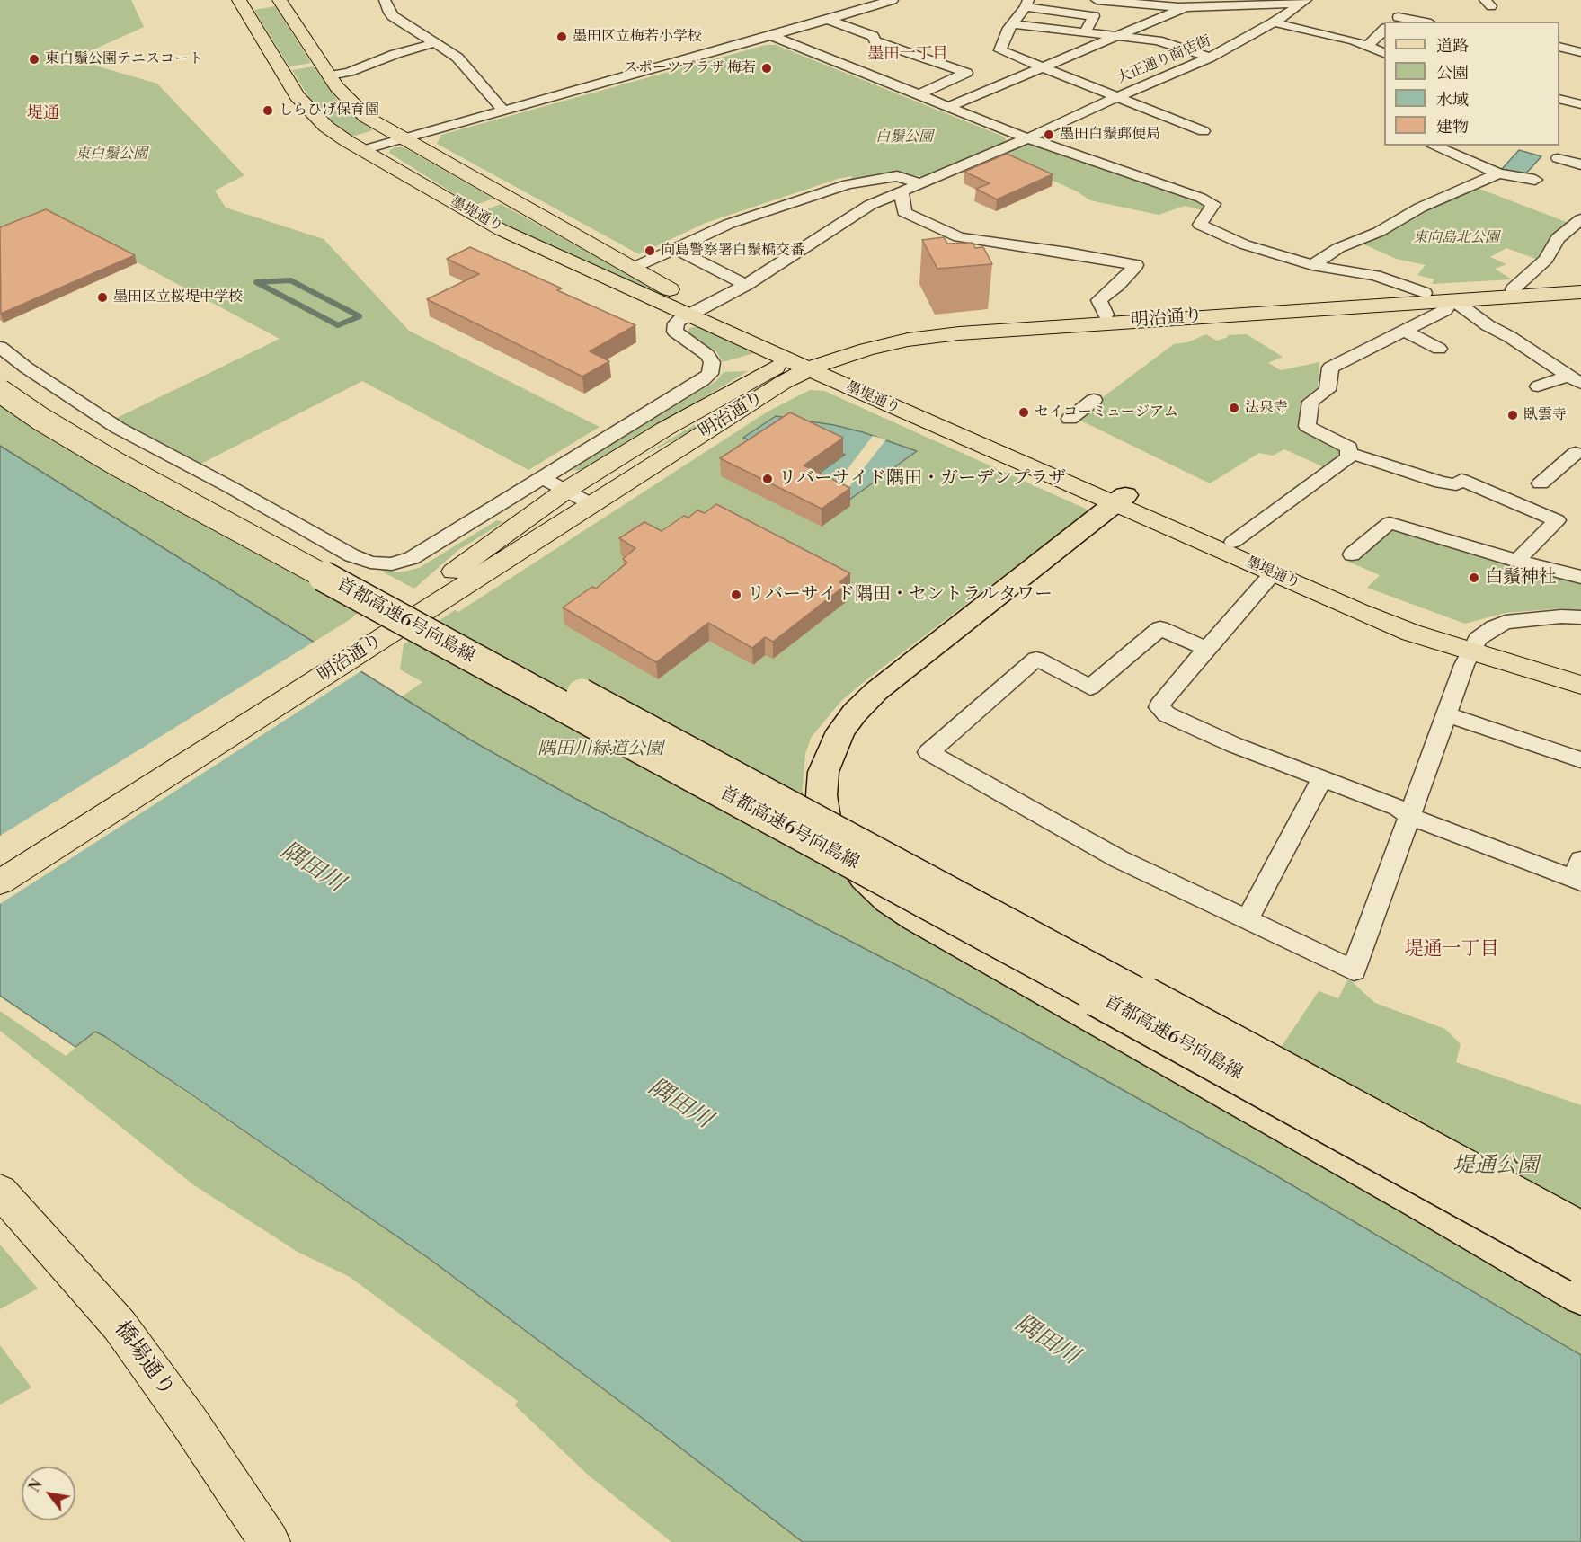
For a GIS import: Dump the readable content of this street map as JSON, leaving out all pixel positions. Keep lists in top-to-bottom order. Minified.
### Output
{"streets":{"highway":["首都高速6号向島線"],"main road":["墨堤通り","明治通り","橋場通り"],"street":["大正通り商店街"]},"crossings":[["大正通り商店街","墨堤通り"],["墨堤通り","明治通り"]],"districts":["墨田一丁目","堤通","堤通一丁目"],"water":["隅田川"],"parks":["白鬚公園","東白鬚公園","東向島北公園","隅田川緑道公園","堤通公園"],"places":["墨田区立梅若小学校","東白鬚公園テニスコート","スポーツプラザ 梅若","しらひげ保育園","墨田白鬚郵便局","向島警察署白鬚橋交番","墨田区立桜堤中学校","法泉寺","セイコーミュージアム","臥雲寺","リバーサイド隅田・ガーデンプラザ","白鬚神社","リバーサイド隅田・セントラルタワー"],"legend":["道路","公園","水域","建物"],"north":"top left"}
